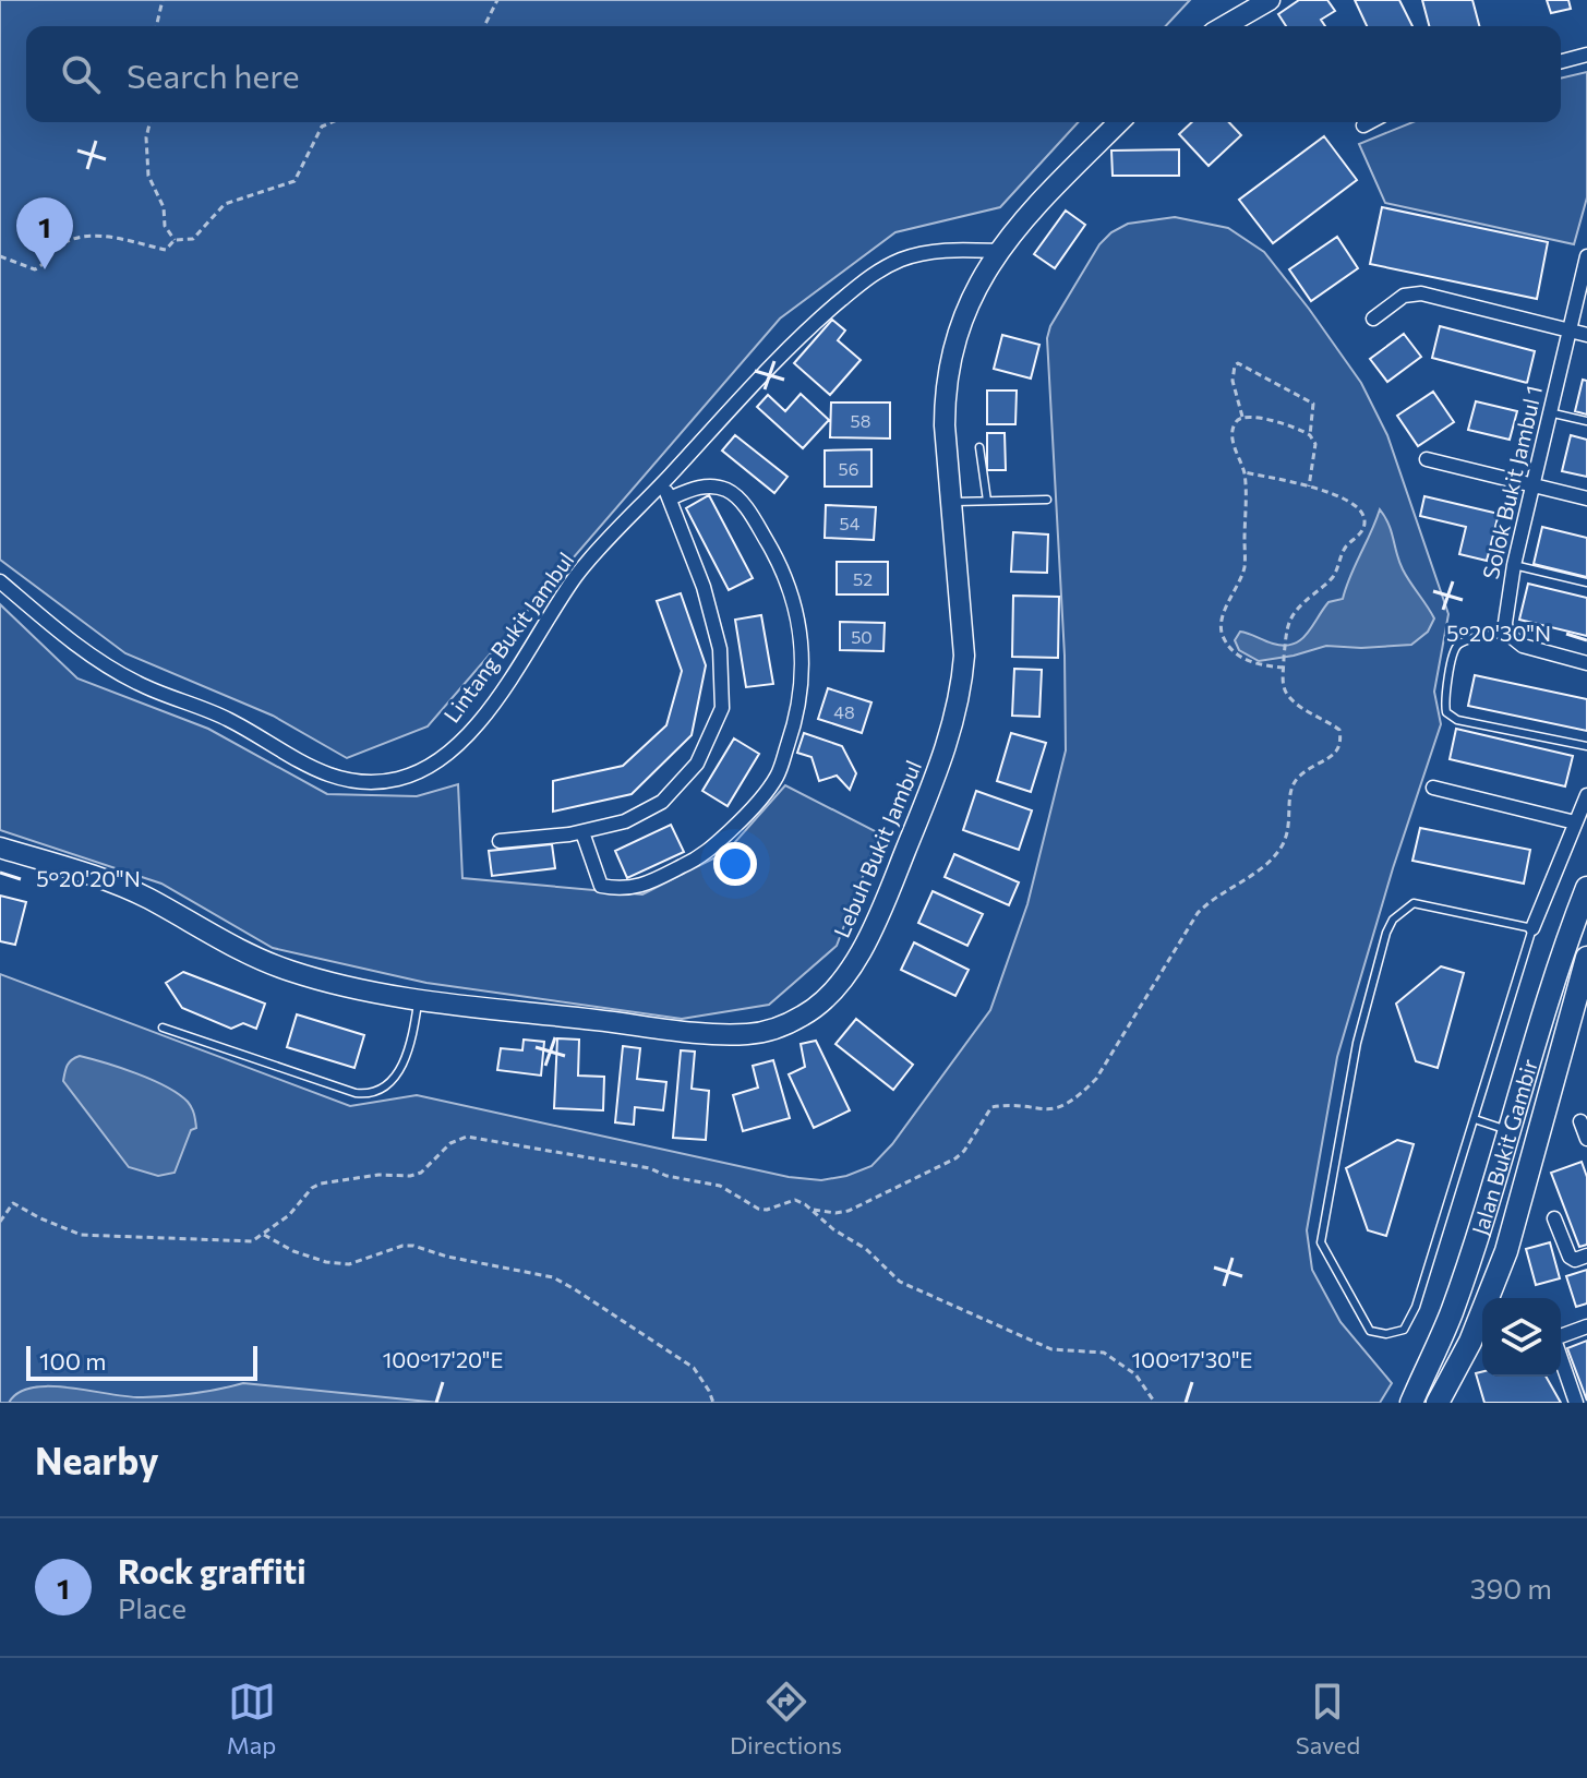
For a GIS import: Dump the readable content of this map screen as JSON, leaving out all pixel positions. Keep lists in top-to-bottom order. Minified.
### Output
{"streets":{"main road":["Lebuh Bukit Jambul","Jalan Bukit Gambir"],"street":["Solok Bukit Jambul 1","Lintang Bukit Jambul"]},"crossings":[["Lintang Bukit Jambul","Lebuh Bukit Jambul"]],"house_numbers":["58","56","54","52","50","48"],"scale_bar":"100 m","page":{"search":"Search here","pins":"1","scale":"100 m","heading":"Nearby","list":[{"mark":"1","name":"Rock graffiti","note":"Place","value":"390 m"}],"nav":["Map","Directions","Saved"]},"coordinates":["5°20'30\"N","5°20'20\"N","100°17'20\"E","100°17'30\"E"]}
